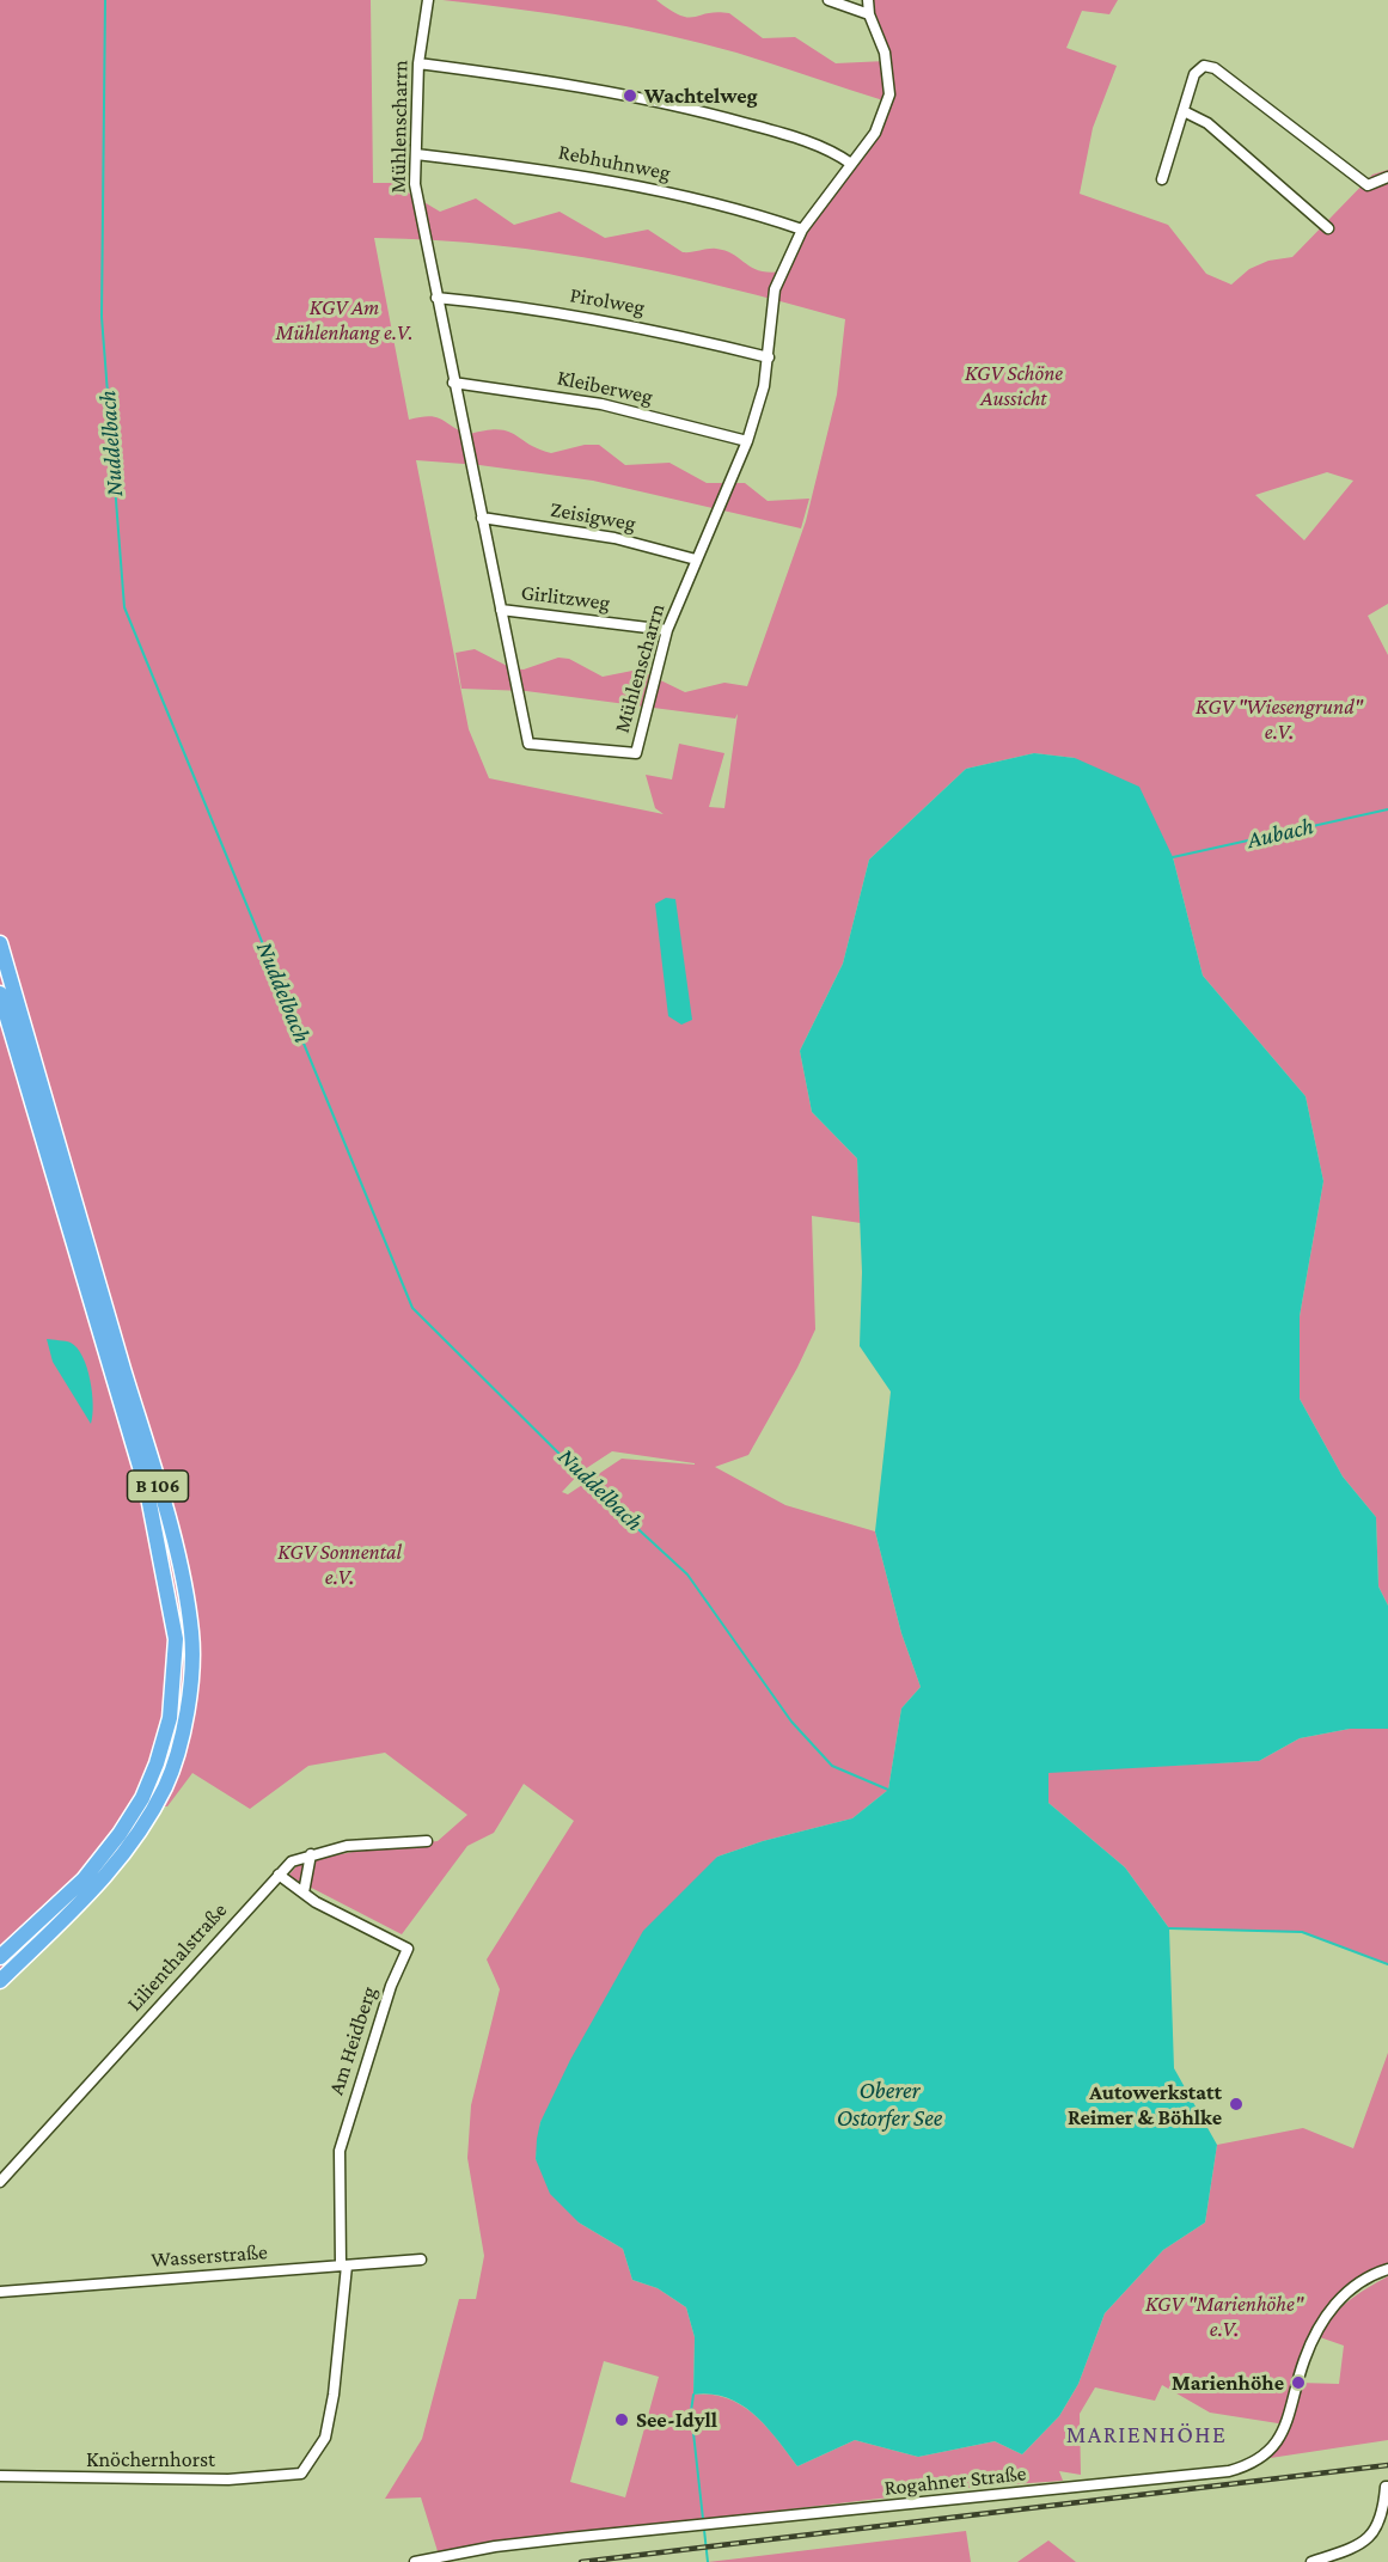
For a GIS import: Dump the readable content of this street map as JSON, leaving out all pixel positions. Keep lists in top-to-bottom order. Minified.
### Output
{"streets":{"highway":["B 106"],"street":["Mühlenscharrn","Rebhuhnweg","Pirolweg","Kleiberweg","Zeisigweg","Girlitzweg","Lilienthalstraße","Am Heidberg","Wasserstraße","Knöchernhorst","Rogahner Straße"]},"crossings":[["Mühlenscharrn","Rebhuhnweg"],["Mühlenscharrn","Pirolweg"],["Mühlenscharrn","Kleiberweg"],["Mühlenscharrn","Zeisigweg"],["Mühlenscharrn","Girlitzweg"],["Lilienthalstraße","Am Heidberg"],["Am Heidberg","Wasserstraße"],["Am Heidberg","Knöchernhorst"]],"districts":["MARIENHÖHE"],"water":["Nuddelbach","Aubach","Oberer Ostorfer See"],"parks":["KGV Am Mühlenhang e.V.","KGV Schöne Aussicht","KGV \"Wiesengrund\" e.V.","KGV Sonnental e.V.","KGV \"Marienhöhe\" e.V."],"places":["Wachtelweg","Autowerkstatt Reimer & Böhlke","Marienhöhe","See-Idyll"]}
